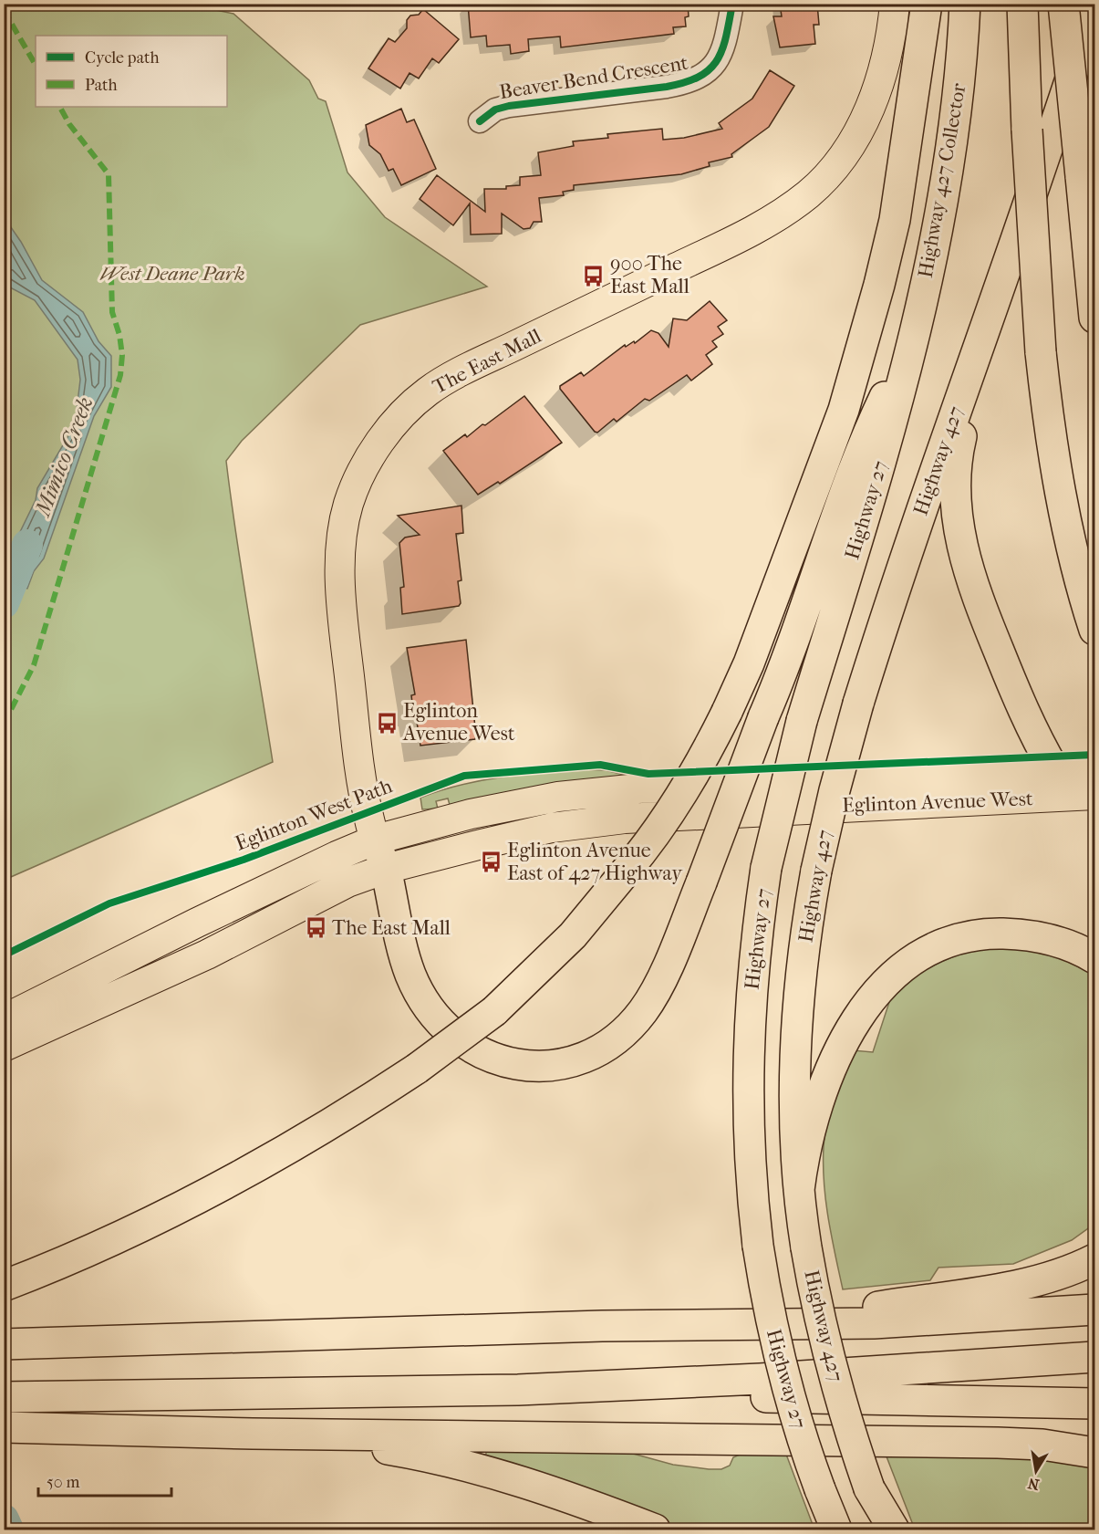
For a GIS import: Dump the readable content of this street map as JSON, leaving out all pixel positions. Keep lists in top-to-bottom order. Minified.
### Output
{"streets":{"highway":["Highway 427 Collector","Highway 427","Highway 27"],"main road":["The East Mall","Eglinton Avenue West"],"street":["Beaver Bend Crescent"],"cycle path":["Eglinton West Path"]},"crossings":[["Highway 427 Collector","Highway 27"],["The East Mall","Eglinton Avenue West"]],"water":["Mimico Creek"],"parks":["West Deane Park"],"places":{"bus stop":["900 The East Mall","Eglinton Avenue West","Eglinton Avenue East of 427 Highway","The East Mall"]},"legend":["Cycle path","Path"],"scale_bar":"50 m","north":"bottom"}
